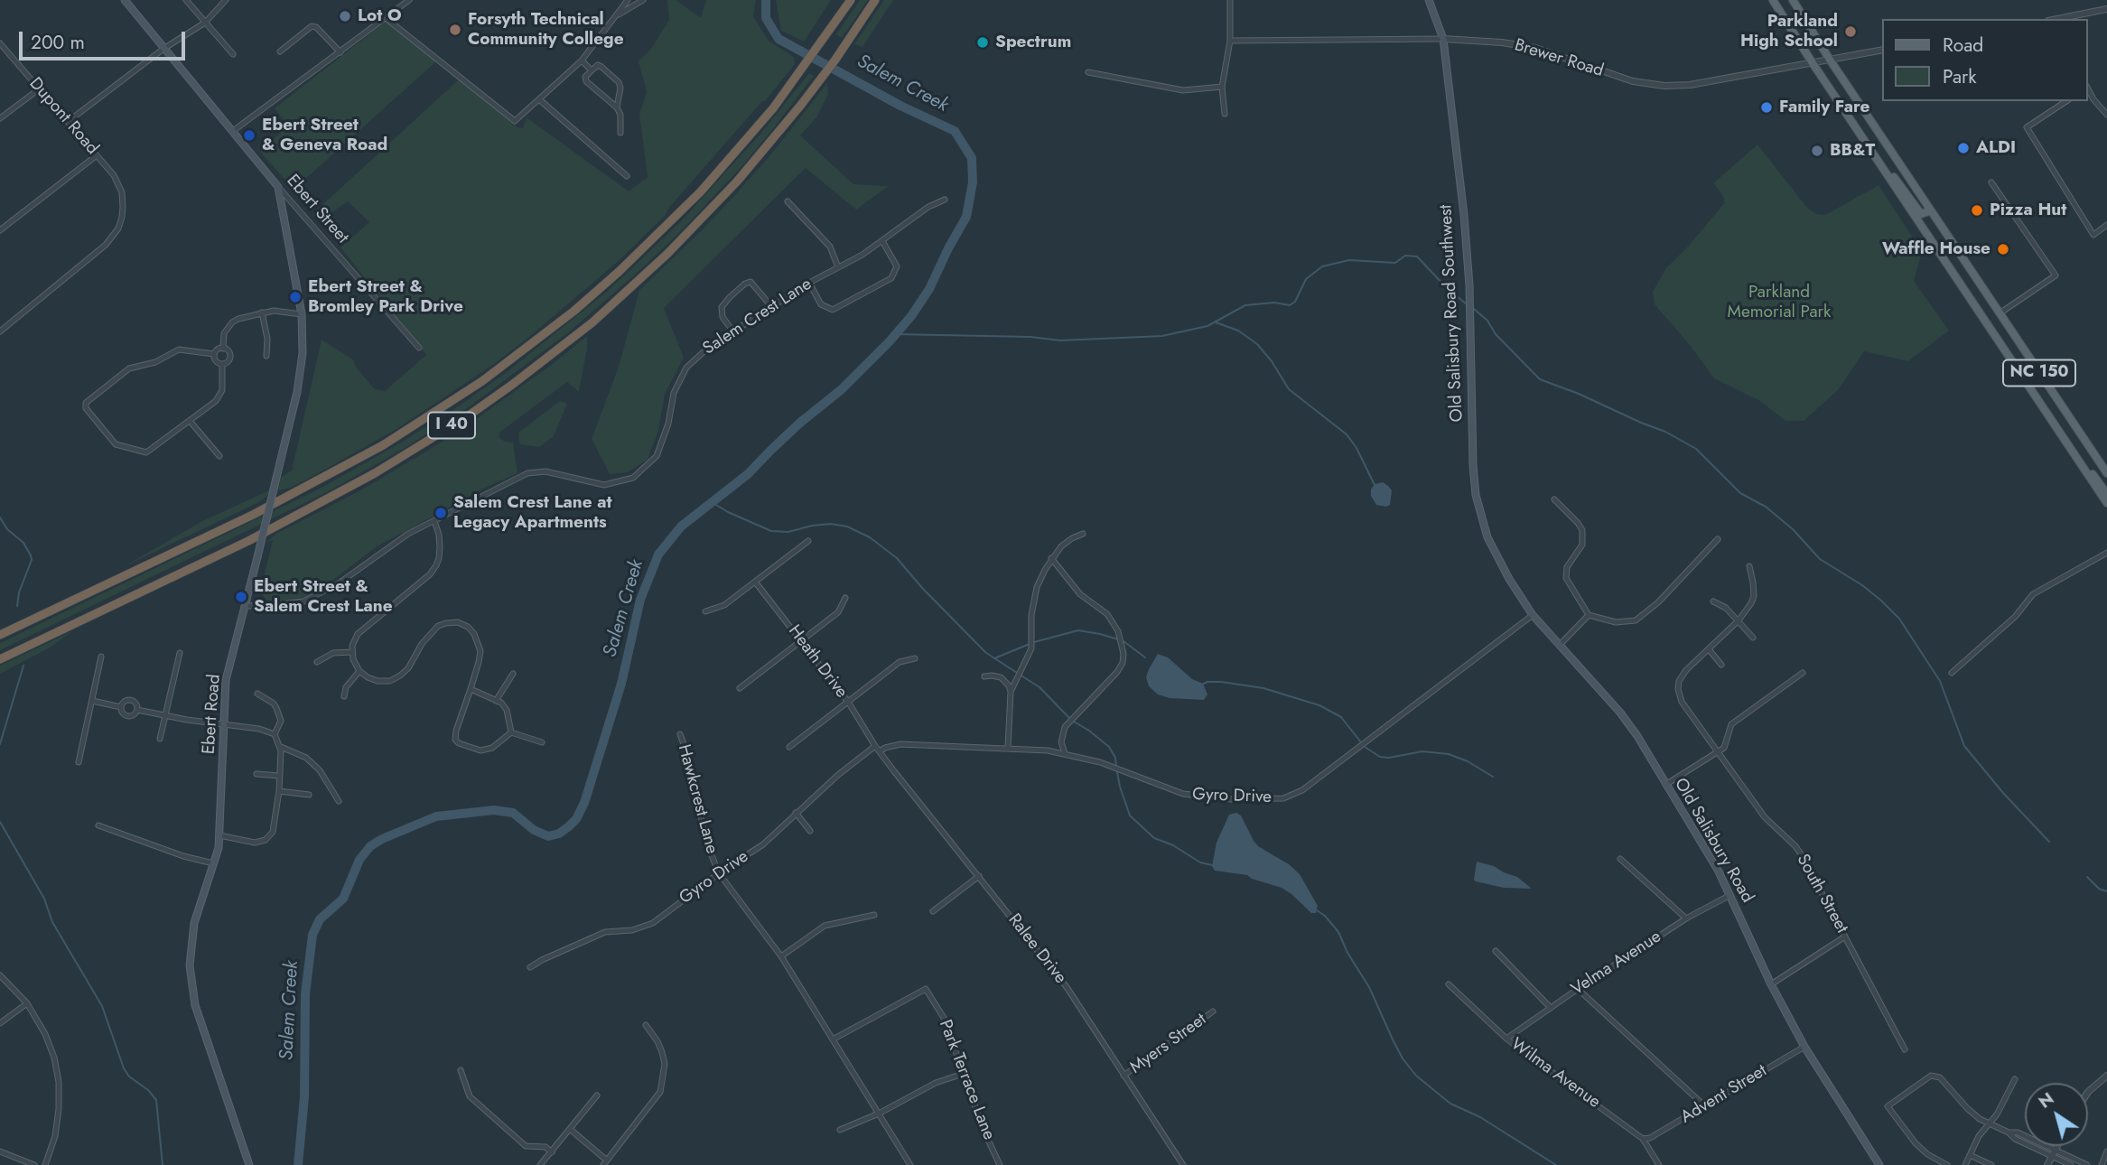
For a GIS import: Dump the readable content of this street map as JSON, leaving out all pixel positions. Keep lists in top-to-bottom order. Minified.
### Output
{"streets":{"highway":["I 40"],"main road":["Ebert Street","Old Salisbury Road Southwest","NC 150","Ebert Road","Old Salisbury Road"],"street":["Brewer Road","Dupont Road","Salem Crest Lane","Heath Drive","Gyro Drive","Hawkcrest Lane","South Street","Ralee Drive","Velma Avenue","Myers Street","Wilma Avenue","Park Terrace Lane","Advent Street"]},"crossings":[["Brewer Road","Old Salisbury Road Southwest"],["Brewer Road","NC 150"],["Ebert Street","Ebert Road"],["Old Salisbury Road Southwest","Gyro Drive"],["Old Salisbury Road Southwest","Old Salisbury Road"],["Salem Crest Lane","Ebert Road"],["Heath Drive","Gyro Drive"],["Heath Drive","Ralee Drive"],["Gyro Drive","Hawkcrest Lane"],["Gyro Drive","Old Salisbury Road"],["Gyro Drive","Ralee Drive"],["Hawkcrest Lane","Park Terrace Lane"],["Old Salisbury Road","Velma Avenue"],["Old Salisbury Road","Advent Street"],["Ralee Drive","Myers Street"],["Velma Avenue","Wilma Avenue"],["Wilma Avenue","Advent Street"]],"water":["Salem Creek"],"parks":["Parkland Memorial Park"],"places":["Lot O","Forsyth Technical Community College","Parkland High School","Spectrum","Family Fare","Ebert Street & Geneva Road","ALDI","BB&T","Pizza Hut","Waffle House","Ebert Street & Bromley Park Drive","Salem Crest Lane at Legacy Apartments","Ebert Street & Salem Crest Lane"],"legend":["Road","Park"],"scale_bar":"200 m","north":"top left"}
